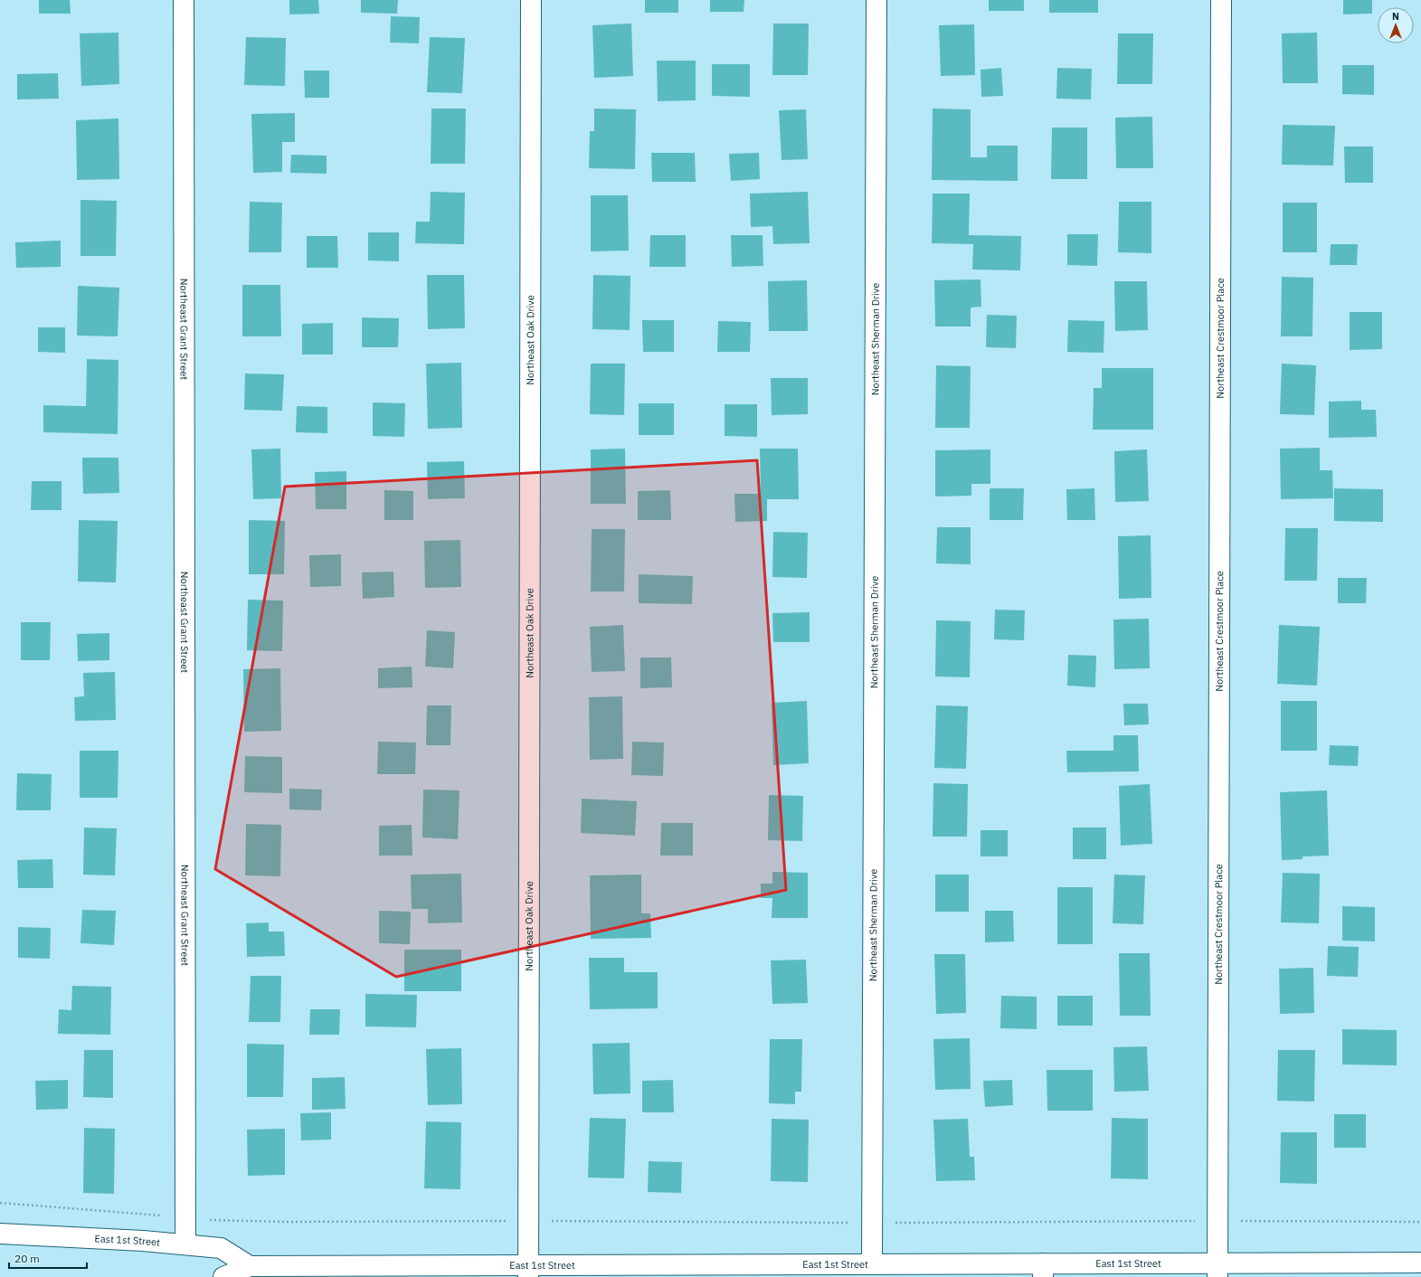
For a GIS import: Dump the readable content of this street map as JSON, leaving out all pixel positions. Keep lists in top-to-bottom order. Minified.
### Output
{"streets":{"street":["Northeast Grant Street","Northeast Crestmoor Place","Northeast Sherman Drive","Northeast Oak Drive","East 1st Street"]},"crossings":[["Northeast Grant Street","East 1st Street"],["Northeast Crestmoor Place","East 1st Street"],["Northeast Sherman Drive","East 1st Street"],["Northeast Oak Drive","East 1st Street"]],"scale_bar":"20 m","north":"top"}
